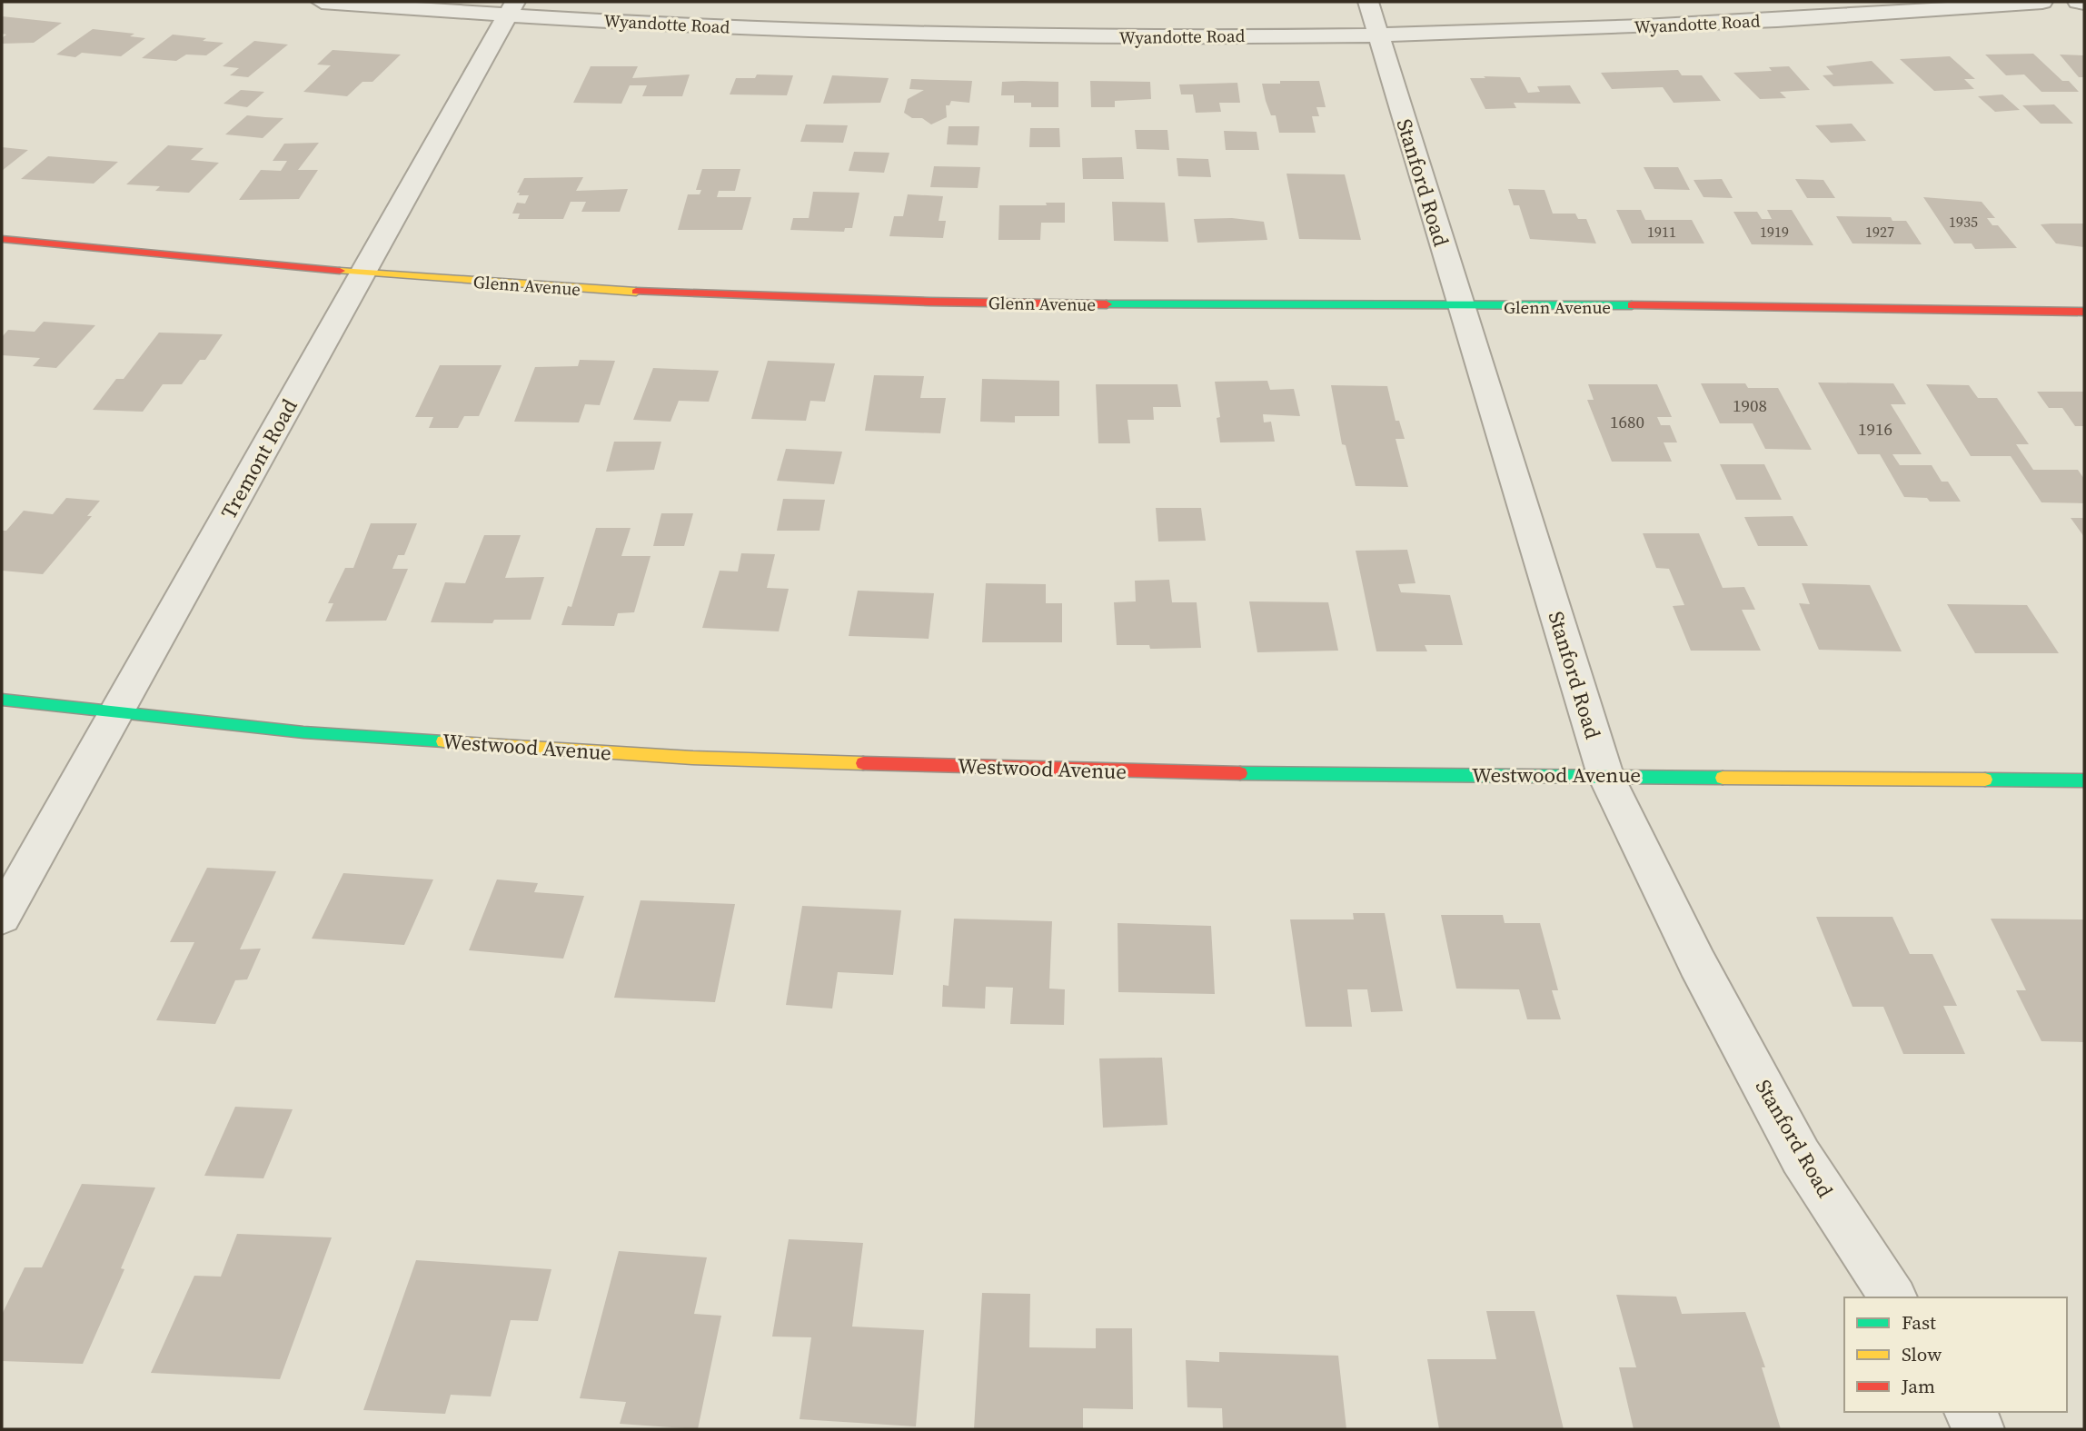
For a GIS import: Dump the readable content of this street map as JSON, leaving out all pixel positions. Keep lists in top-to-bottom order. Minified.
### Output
{"streets":{"street":["Wyandotte Road","Stanford Road","Glenn Avenue","Tremont Road","Westwood Avenue"]},"crossings":[["Wyandotte Road","Stanford Road"],["Wyandotte Road","Tremont Road"],["Stanford Road","Glenn Avenue"],["Stanford Road","Westwood Avenue"],["Glenn Avenue","Tremont Road"],["Tremont Road","Westwood Avenue"]],"house_numbers":["1935","1911","1919","1927","1908","1680","1916"],"legend":["Fast","Slow","Jam"]}
